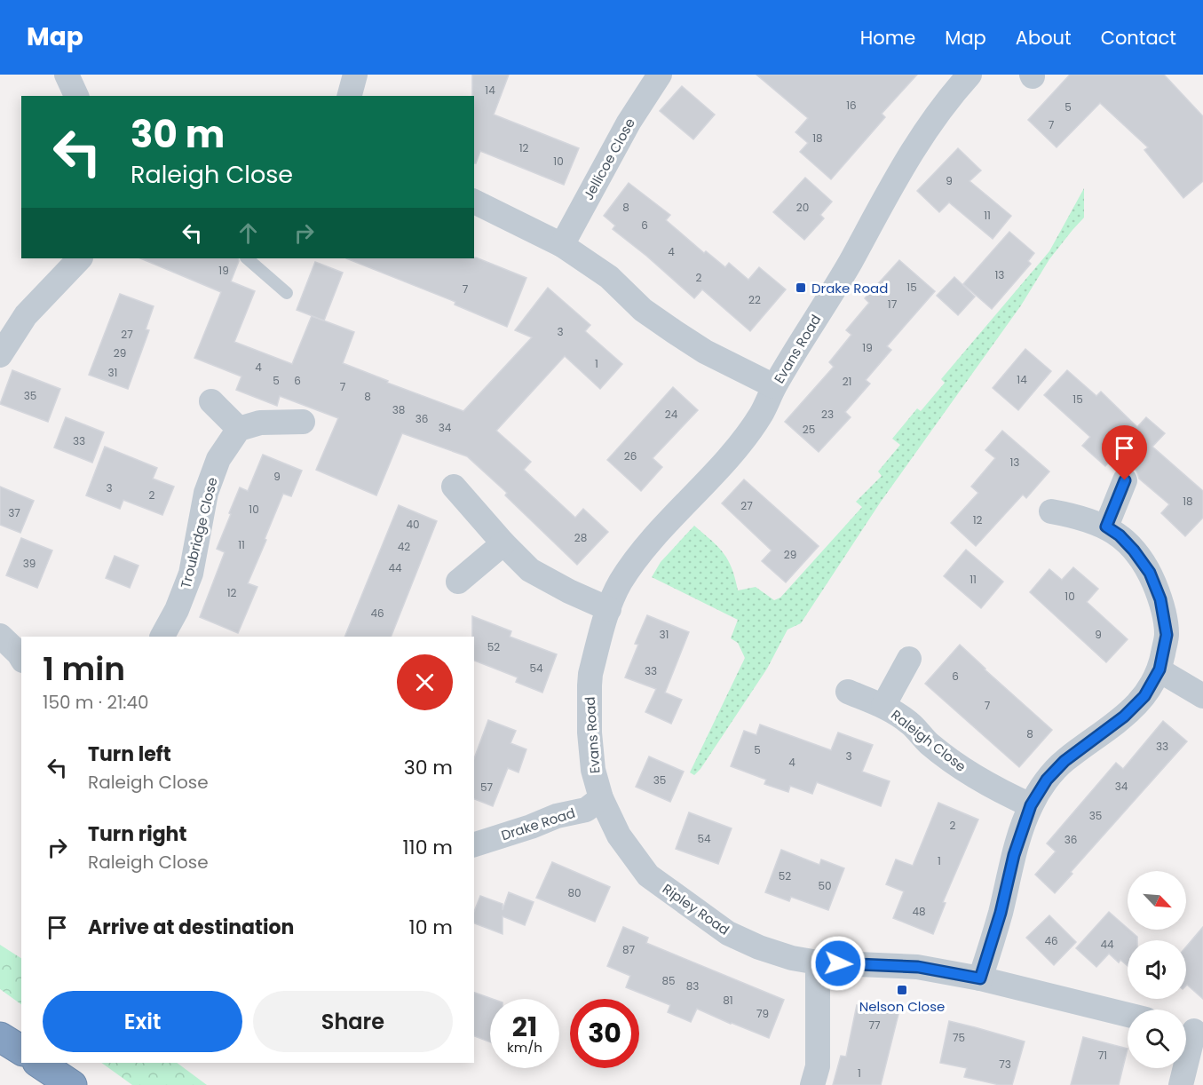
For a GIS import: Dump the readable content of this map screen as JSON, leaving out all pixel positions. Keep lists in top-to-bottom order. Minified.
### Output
{"streets":{"street":["Jellicoe Close","Evans Road","Troubridge Close","Raleigh Close","Drake Road","Ripley Road"]},"crossings":[["Evans Road","Drake Road"],["Evans Road","Ripley Road"],["Drake Road","Ripley Road"]],"places":{"transit":["Drake Road","Nelson Close"]},"house_numbers":["14","16","5","7","18","12","10","9","8","20","11","6","4","19","13","2","15","7","22","17","3","27","19","29","1","4","31","14","5","6","21","7","35","8","15","38","24","23","36","34","25","33","26","13","9","3","2","18","27","10","37","12","40","28","11","42","29","39","44","11","12","10","46","31","9","52","54","33","6","7","8","33","5","3","4","35","34","57","35","2","54","36","1","52","50","80","48","46","44","87","85","83","81","79","77","75","71","73","1"],"north":"bottom right","page":{"header":"Map","nav":["Home","Map","About","Contact"],"turn":["30 m","Raleigh Close"],"heading":["1 min","150 m · 21:40"],"list":[{"name":"Turn left","note":"Raleigh Close","value":"30 m"},{"name":"Turn right","note":"Raleigh Close","value":"110 m"},{"name":"Arrive at destination","value":"10 m"}],"buttons":["Exit","Share"],"speed":"21 km/h","limit":"30"}}
